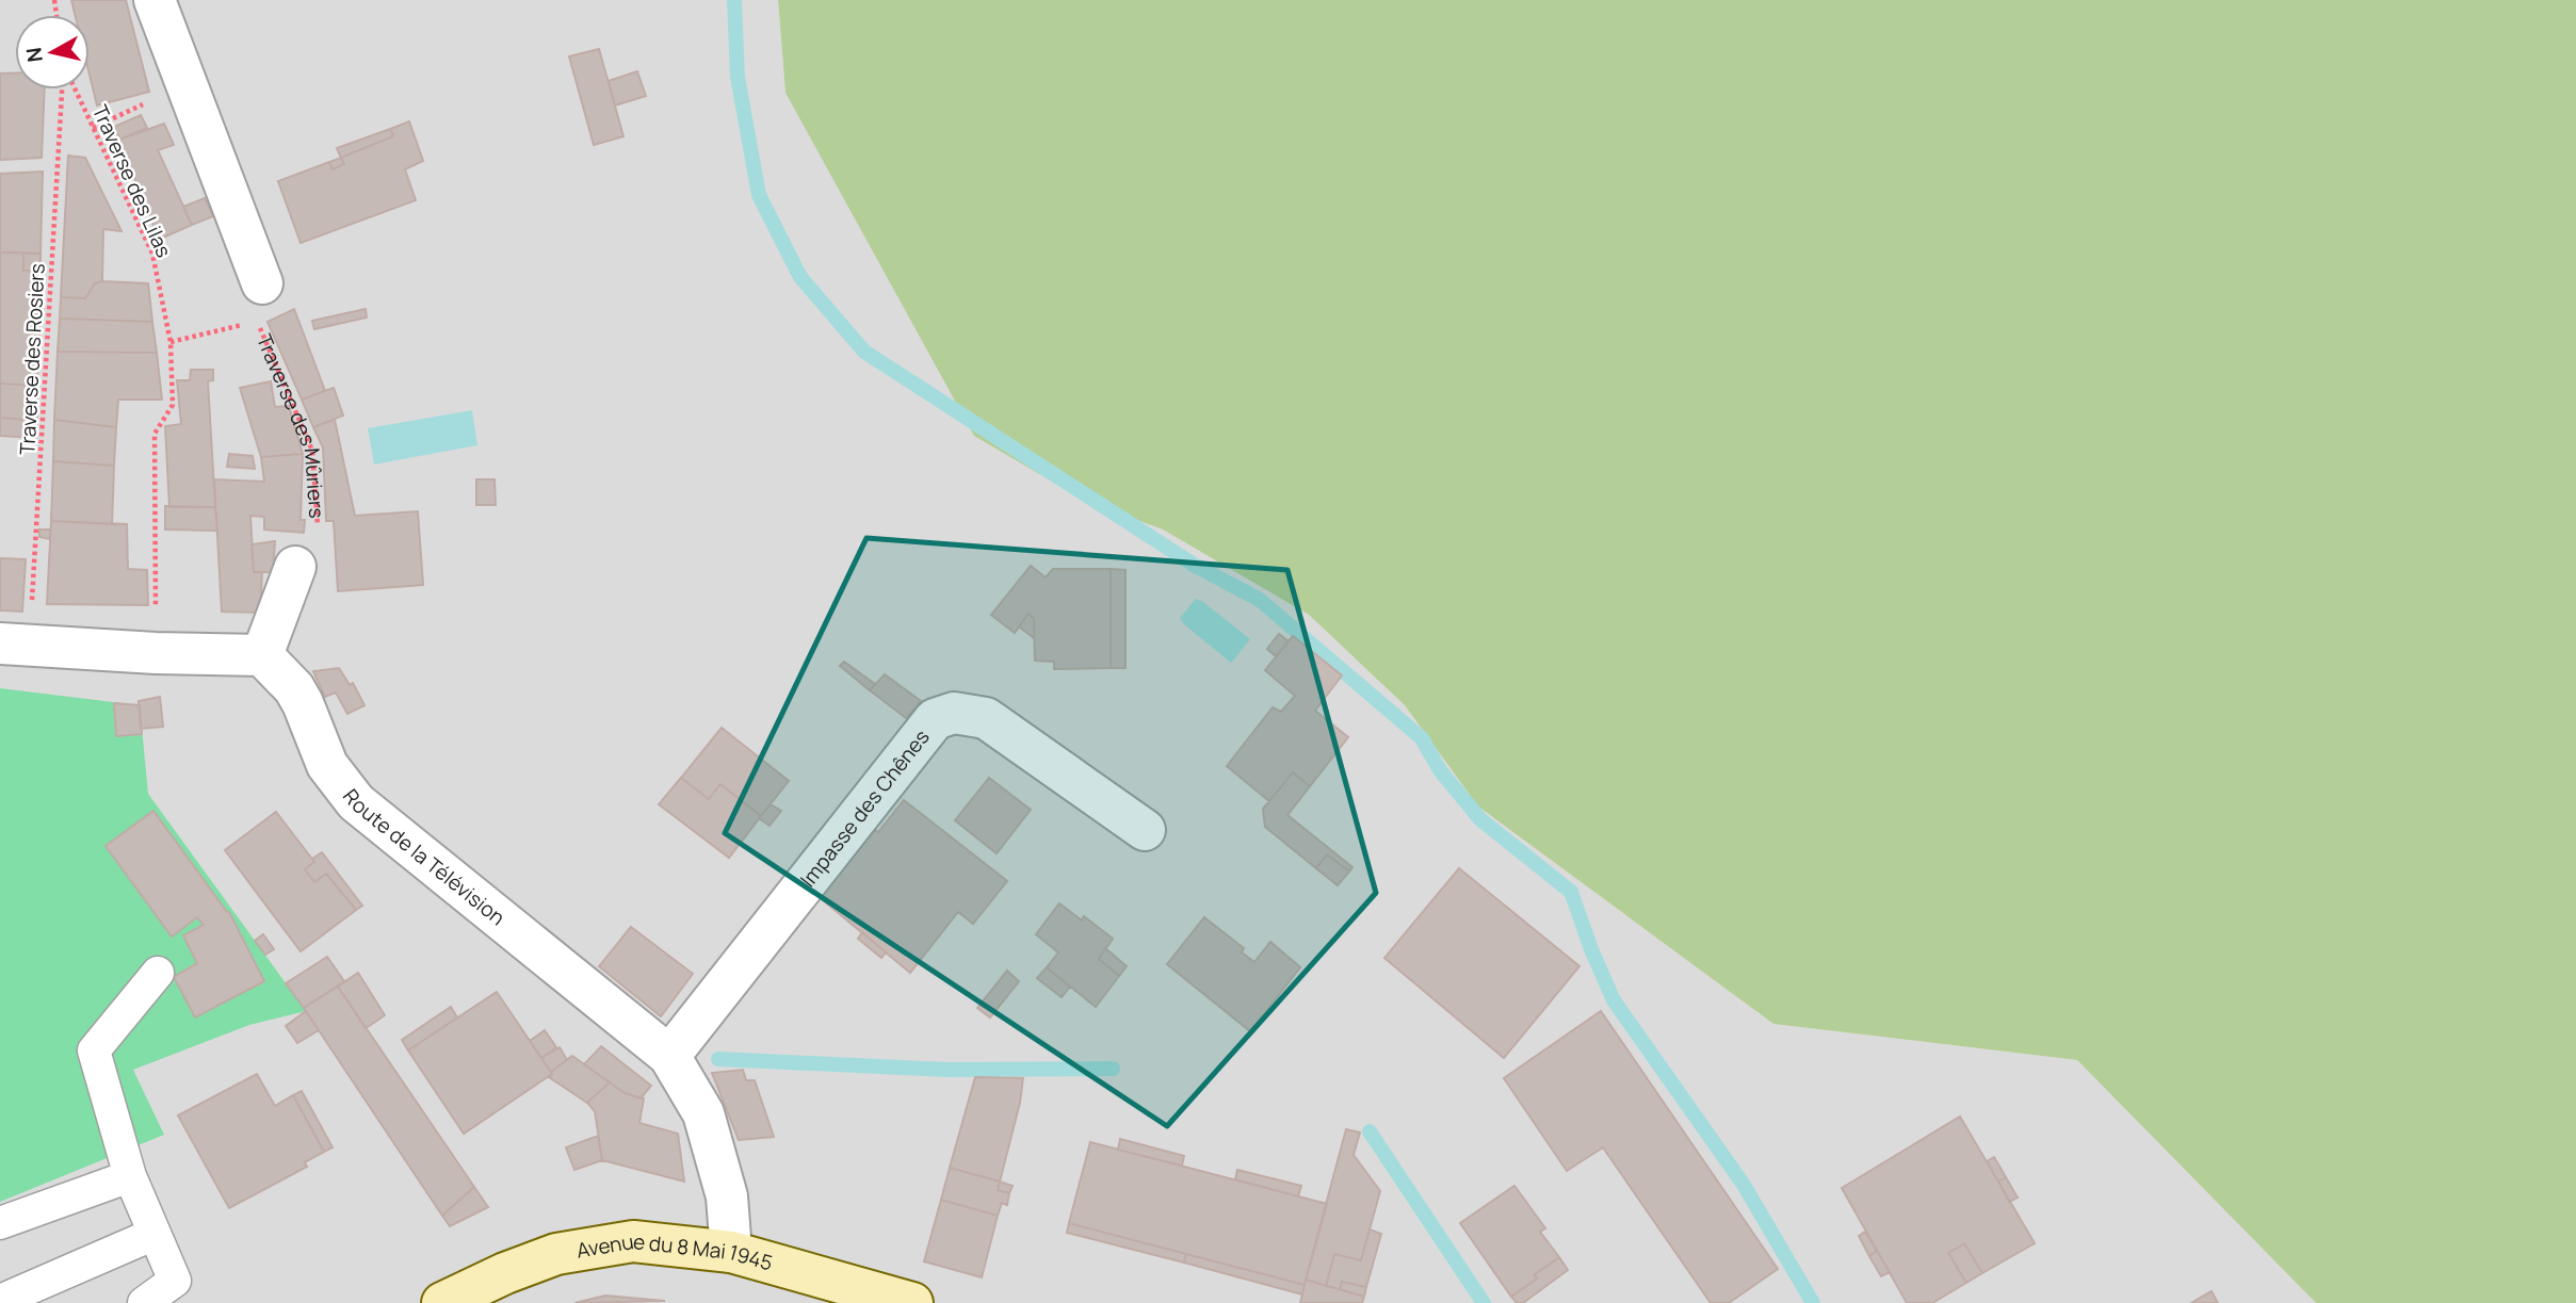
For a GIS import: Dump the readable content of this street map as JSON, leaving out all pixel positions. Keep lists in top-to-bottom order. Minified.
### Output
{"streets":{"main road":["Avenue du 8 Mai 1945"],"street":["Impasse des Chênes","Route de la Télévision"],"path":["Traverse des Lilas","Traverse des Rosiers","Traverse des Mûriers"]},"crossings":[["Traverse des Lilas","Traverse des Mûriers"],["Impasse des Chênes","Route de la Télévision"],["Route de la Télévision","Avenue du 8 Mai 1945"]],"north":"left"}
